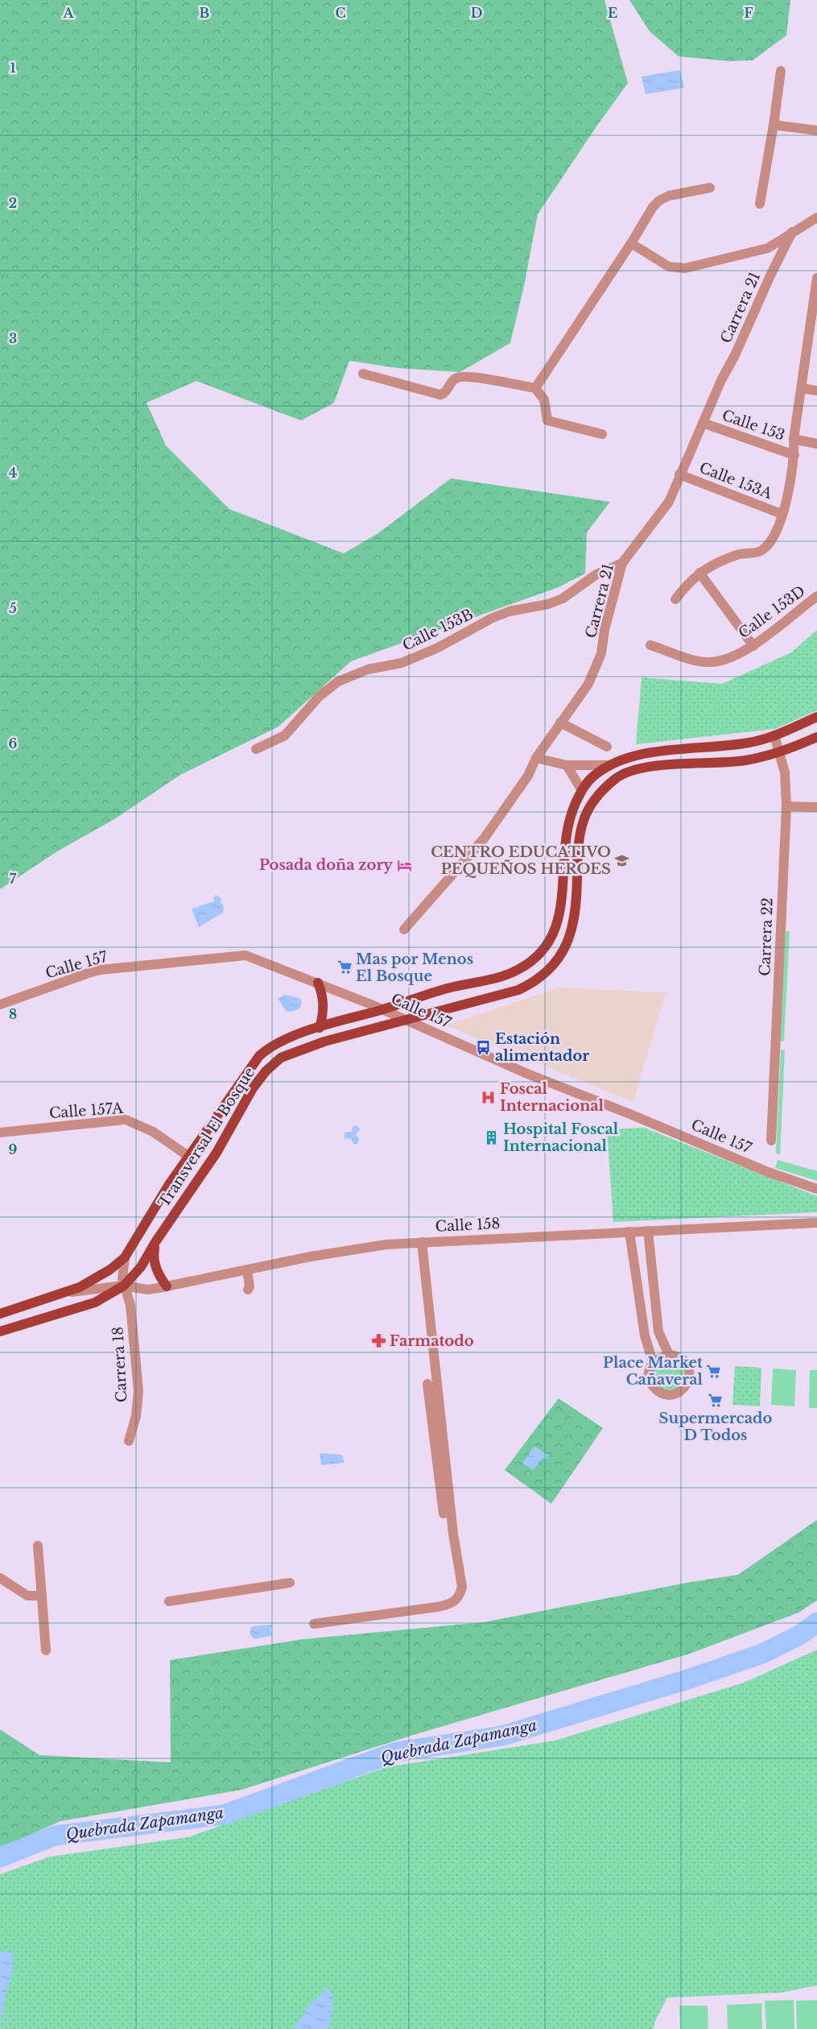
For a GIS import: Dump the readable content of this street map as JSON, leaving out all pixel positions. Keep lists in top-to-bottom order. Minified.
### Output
{"streets":{"main road":["Transversal El Bosque"],"street":["Carrera 21","Calle 153","Calle 153A","Calle 153D","Calle 153B","Carrera 22","Calle 157","Calle 157A","Calle 158","Carrera 18"]},"crossings":[["Carrera 21","Calle 153"],["Carrera 21","Calle 153A"],["Carrera 21","Calle 153B"],["Carrera 22","Transversal El Bosque"],["Calle 157","Transversal El Bosque"],["Calle 157A","Transversal El Bosque"],["Transversal El Bosque","Calle 158"],["Transversal El Bosque","Carrera 18"],["Calle 158","Carrera 18"]],"water":["Quebrada Zapamanga"],"places":{"school or university":["CENTRO EDUCATIVO PEQUEÑOS HEROES"],"hotel":["Posada doña zory"],"supermarket":["Mas por Menos El Bosque","Place Market Cañaveral","Supermercado D Todos"],"bus stop":["Estación alimentador"],"hospital":["Foscal Internacional"],"building":["Hospital Foscal Internacional"],"pharmacy":["Farmatodo"]},"grid":{"columns":["A","B","C","D","E","F"],"rows":["1","2","3","4","5","6","7","8","9"]}}
